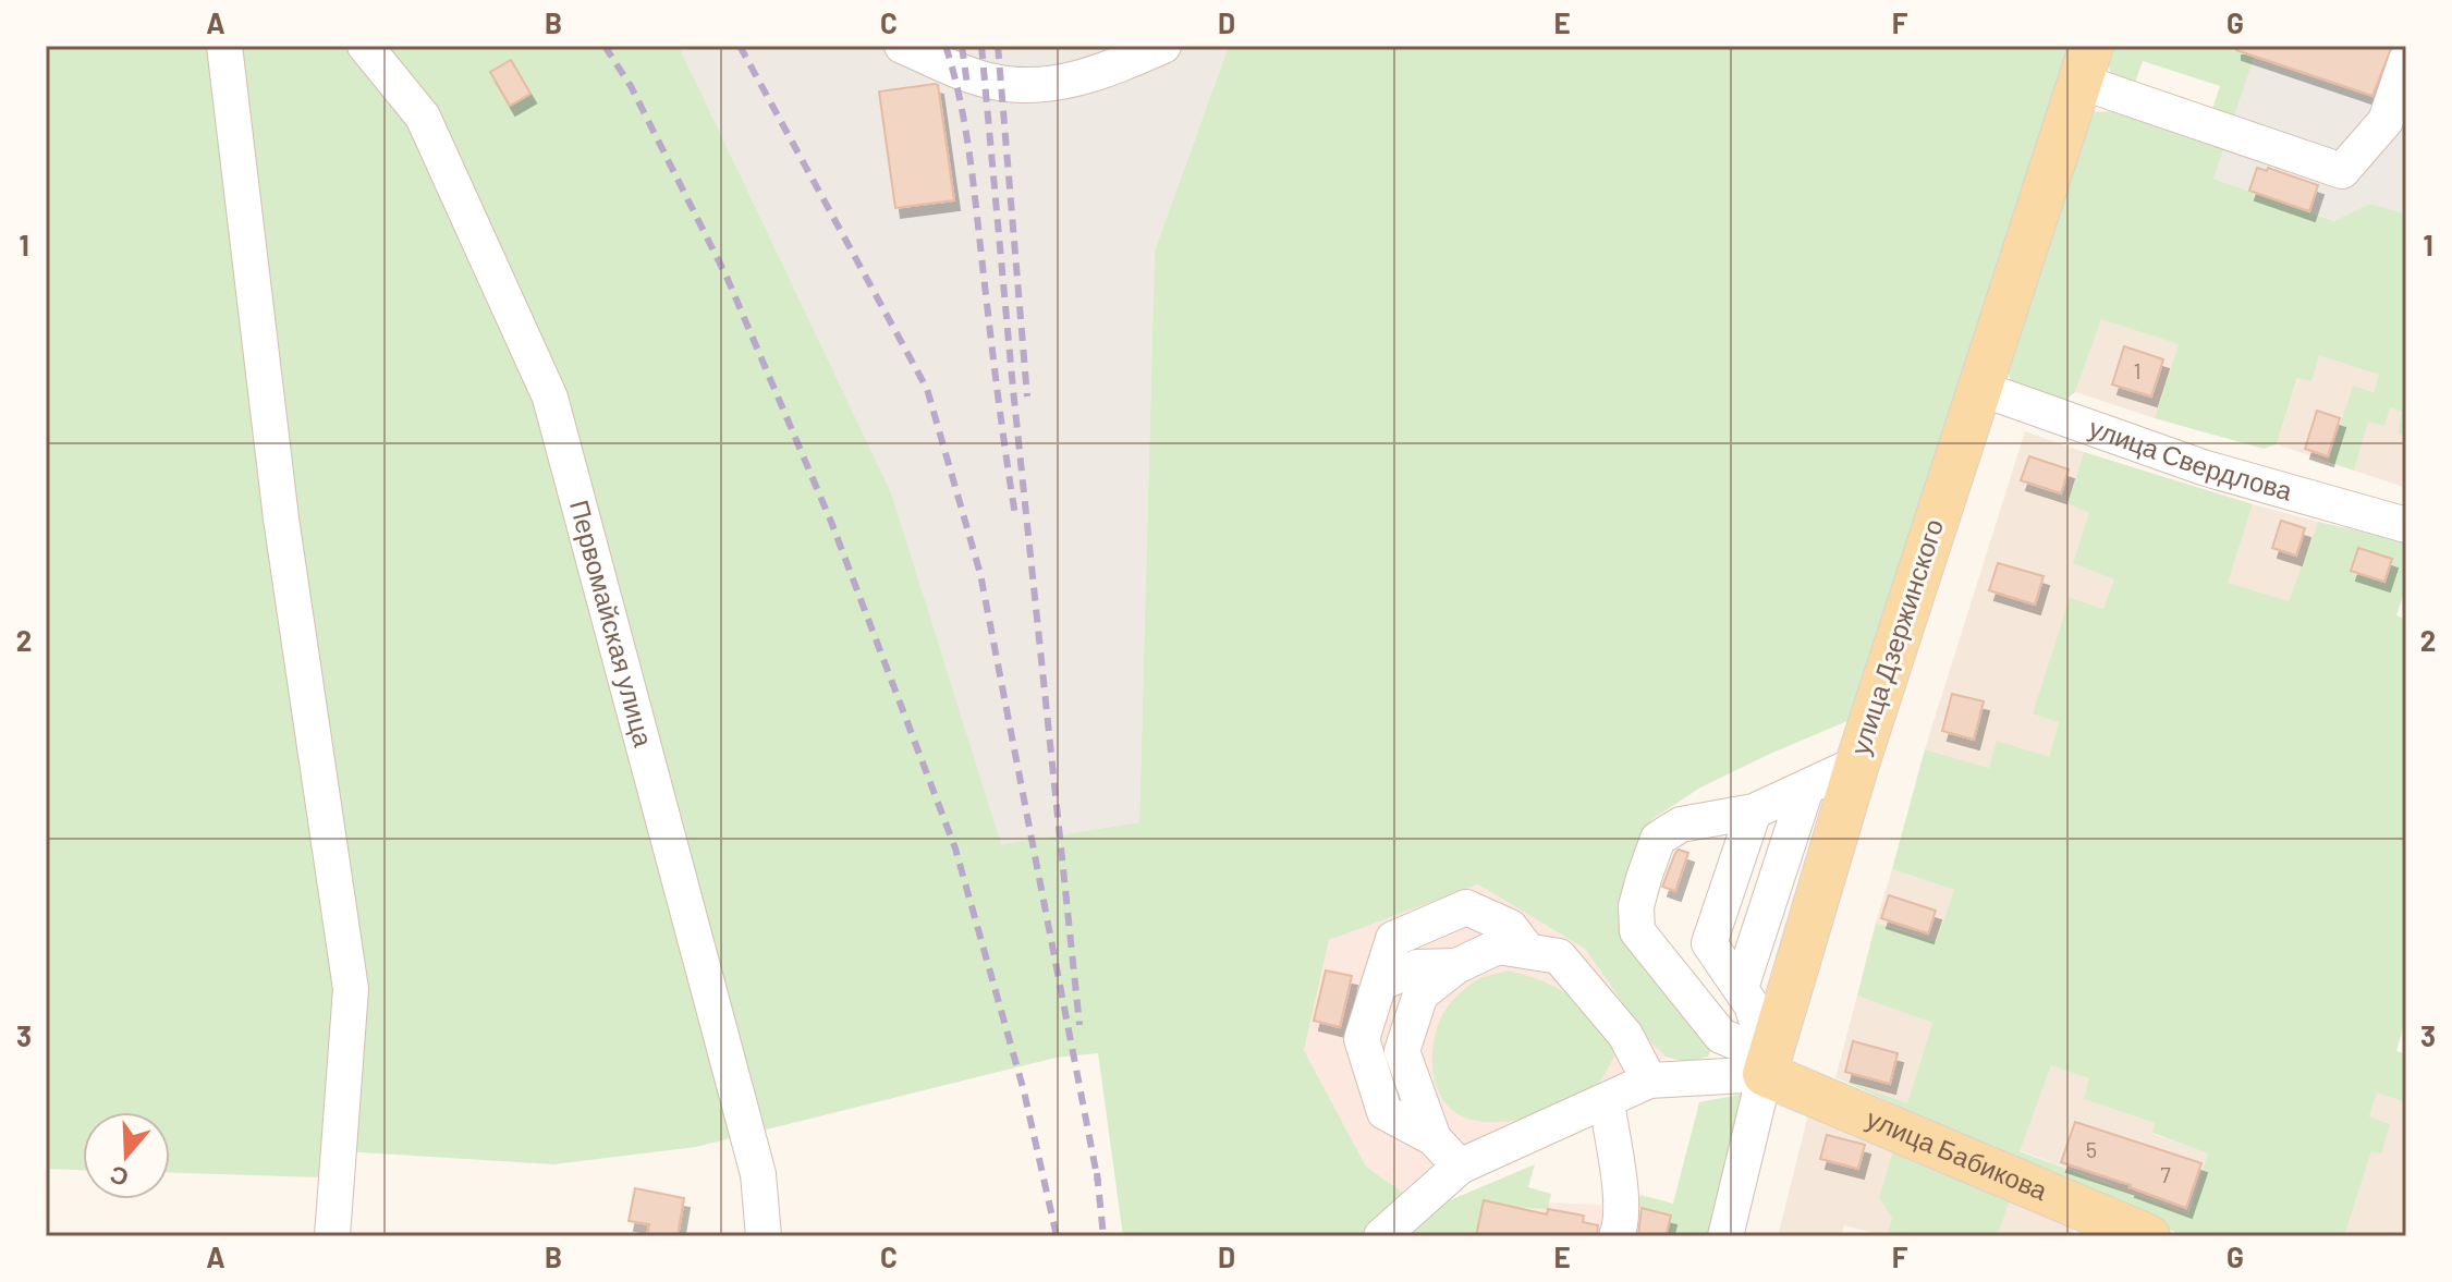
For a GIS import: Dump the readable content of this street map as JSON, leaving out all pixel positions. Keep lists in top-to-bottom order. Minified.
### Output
{"streets":{"main road":["улица Дзержинского","улица Бабикова"],"street":["улица Свердлова","Первомайская улица"]},"crossings":[["улица Свердлова","улица Дзержинского"],["улица Дзержинского","улица Бабикова"]],"house_numbers":["1","5","7"],"north":"bottom","grid":{"columns":["A","B","C","D","E","F","G"],"rows":["1","2","3"]}}
